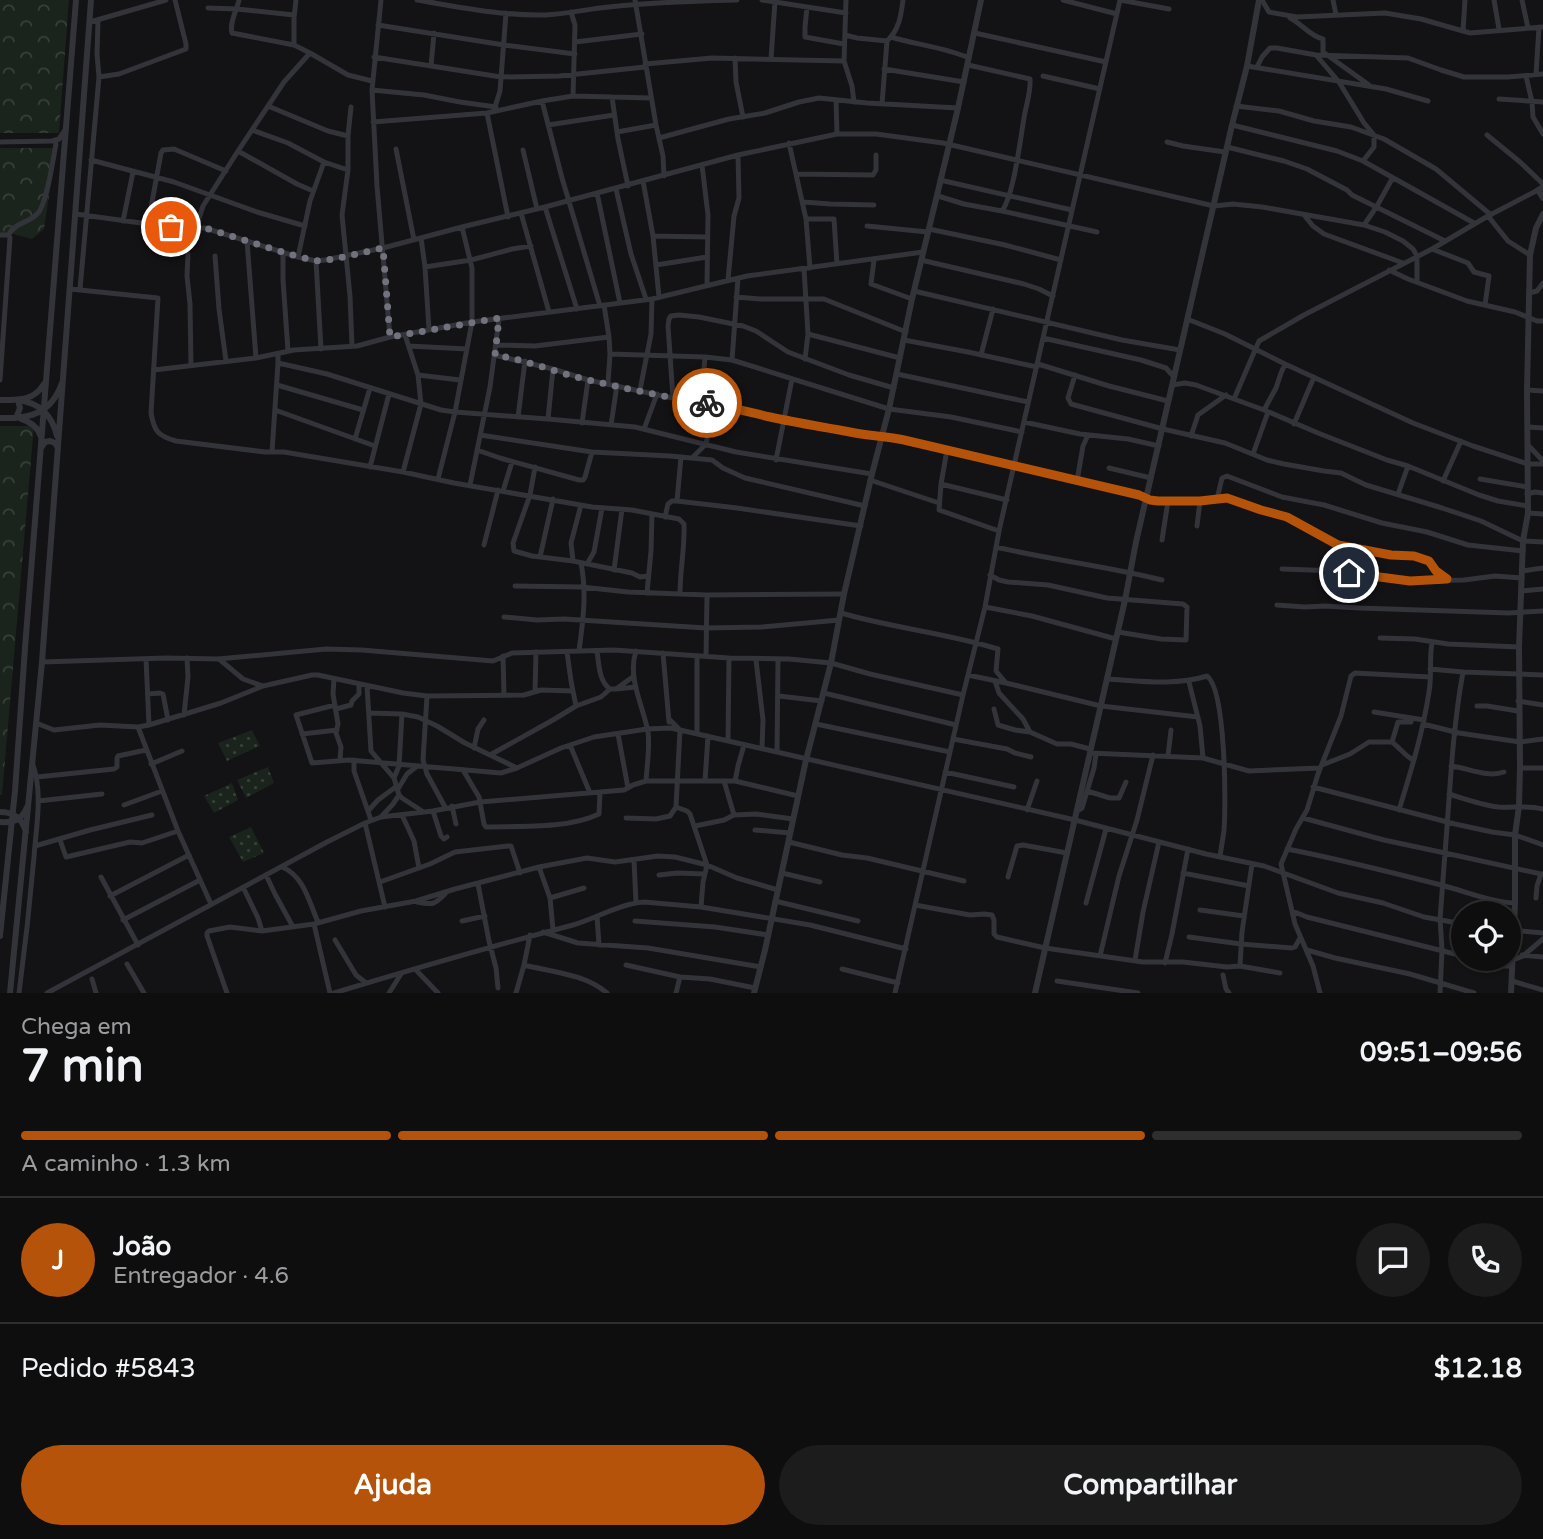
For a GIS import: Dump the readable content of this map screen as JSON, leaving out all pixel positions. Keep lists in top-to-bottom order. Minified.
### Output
{"page":{"heading":["7 min","Chega em","09:51–09:56"],"panel":["João","Entregador · 4.6","Pedido #5843","$12.18"],"bar":"A caminho · 1.3 km","round":"J","buttons":["Ajuda","Compartilhar"]}}
